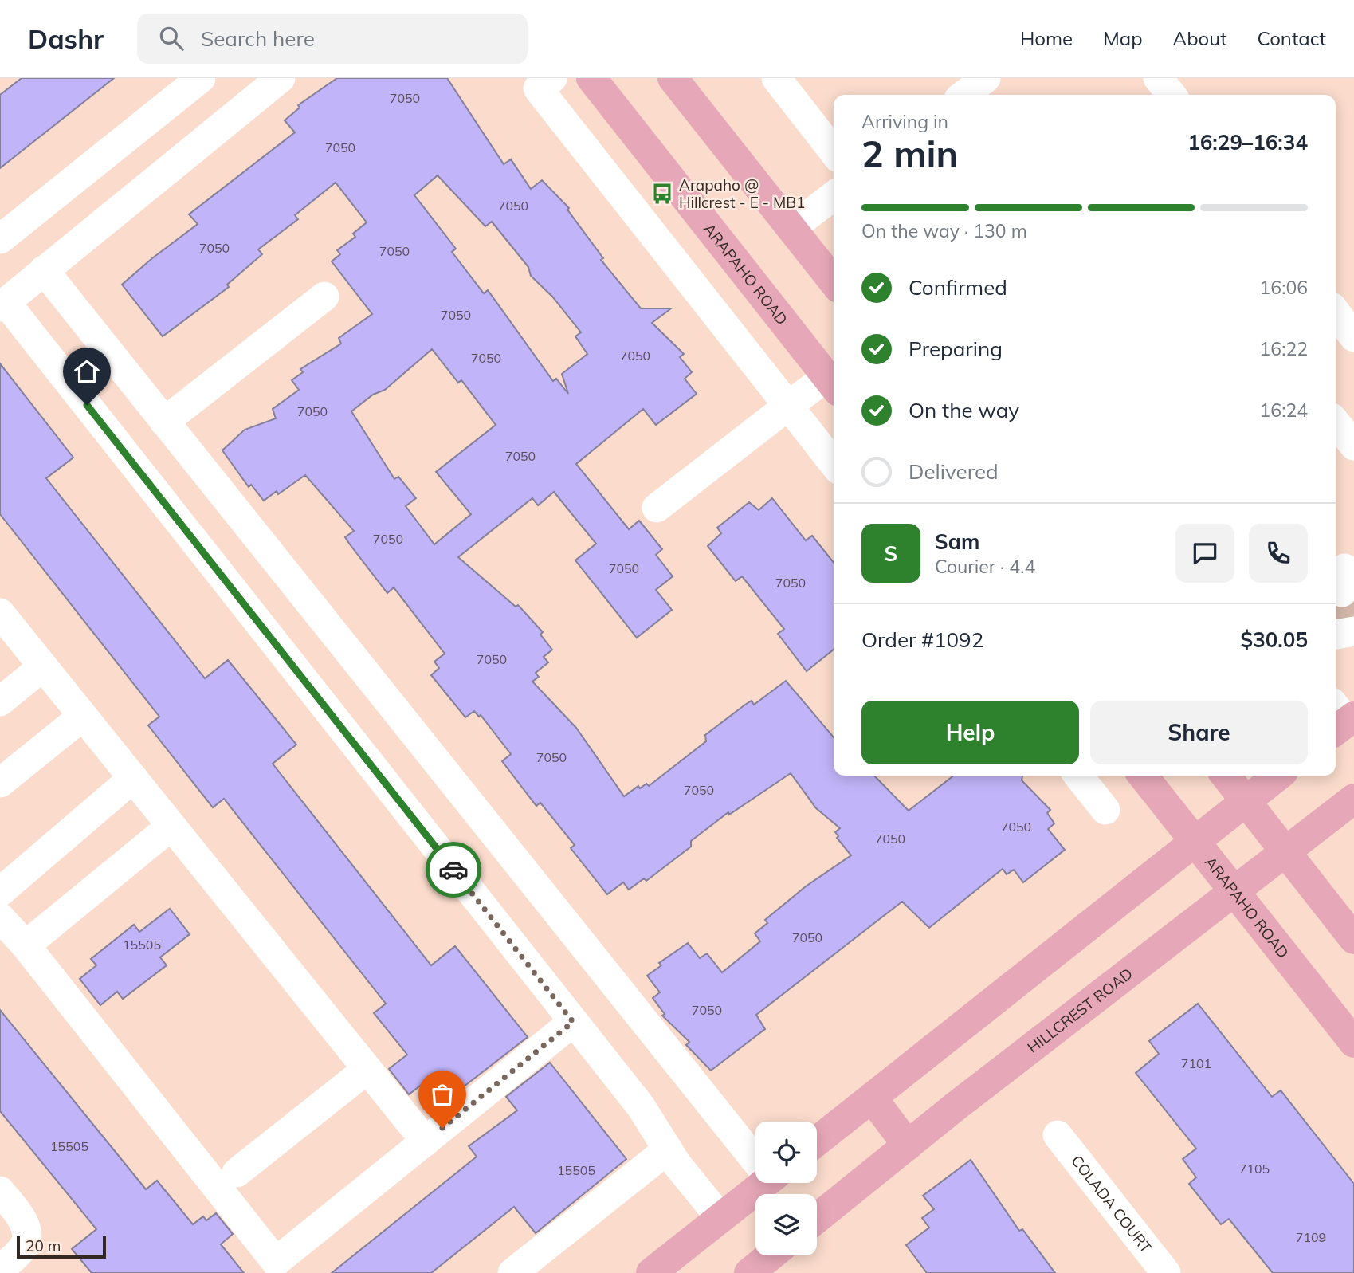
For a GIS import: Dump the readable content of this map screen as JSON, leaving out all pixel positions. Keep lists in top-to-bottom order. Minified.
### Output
{"streets":{"main road":["ARAPAHO ROAD","HILLCREST ROAD"],"street":["COLADA COURT"]},"crossings":[["ARAPAHO ROAD","HILLCREST ROAD"]],"places":{"bus stop":["Arapaho @ Hillcrest - E - MB1"]},"house_numbers":["7050","7050","7050","7050","7050","7050","7050","7050","7050","7050","7050","7050","7050","7050","7050","7050","7050","7050","7050","15505","7050","7101","15505","7105","15505","7109"],"scale_bar":"20 m","page":{"header":"Dashr","search":"Search here","nav":["Home","Map","About","Contact"],"heading":["2 min","Arriving in","16:29–16:34"],"panel":["Sam","Courier · 4.4","Order #1092","$30.05"],"bar":"On the way · 130 m","list":[["Confirmed","16:06"],["Preparing","16:22"],["On the way","16:24"],"Delivered"],"round":"S","buttons":["Help","Share"],"scale":"20 m"}}
